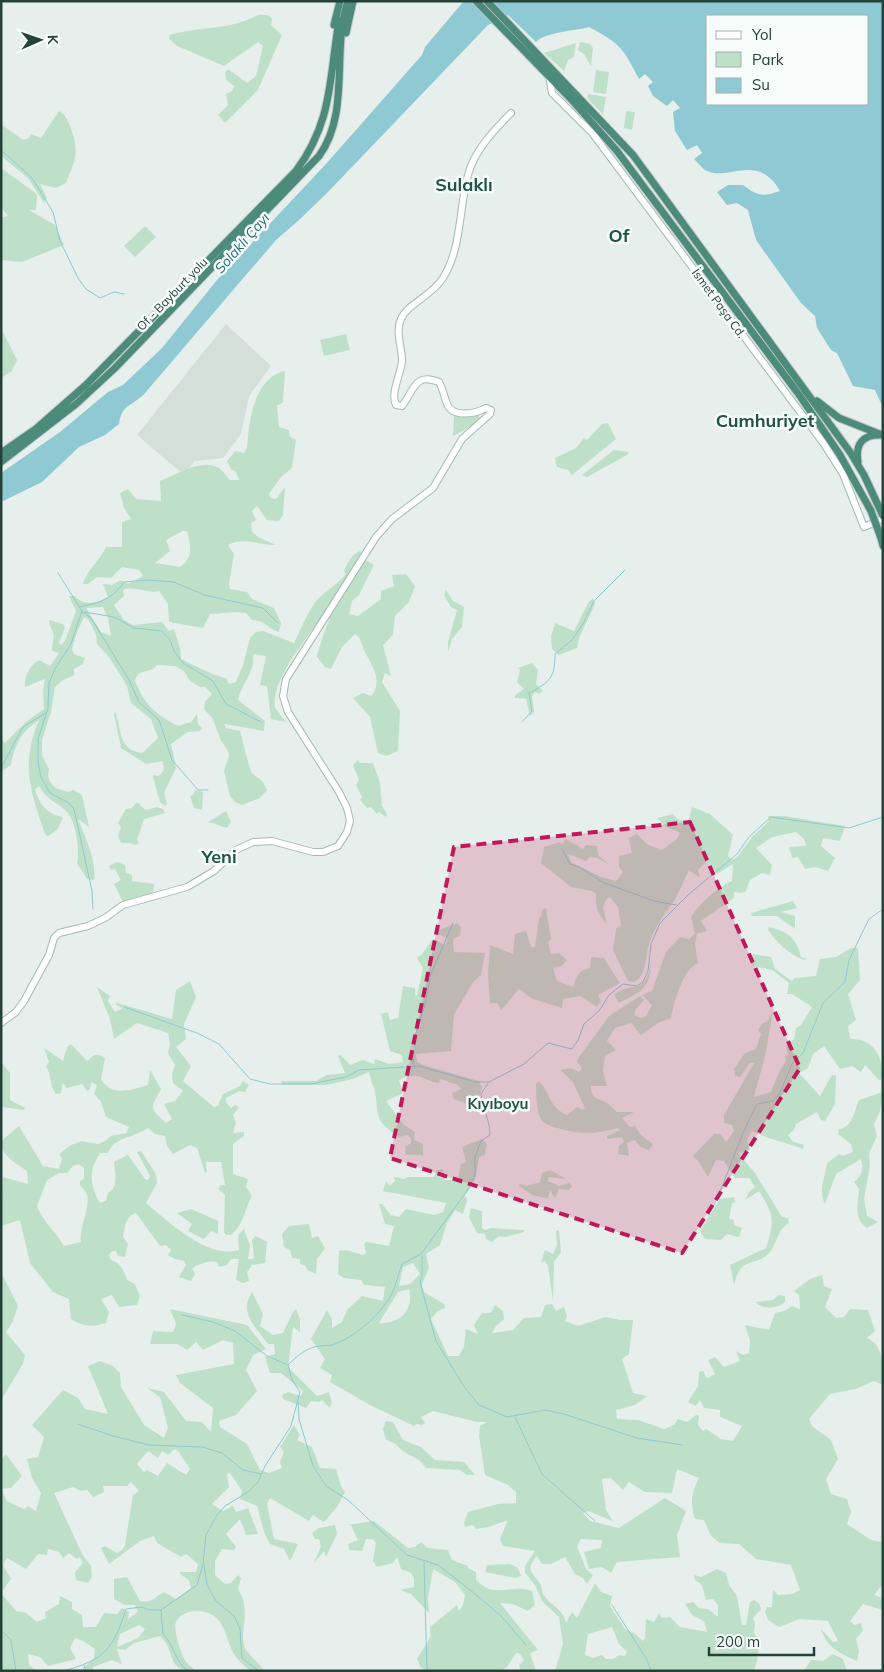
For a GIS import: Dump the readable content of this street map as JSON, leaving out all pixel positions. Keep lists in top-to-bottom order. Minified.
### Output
{"streets":{"highway":["Of - Bayburt yolu"],"main road":["İsmet Paşa Cd."]},"districts":["Sulaklı","Of","Cumhuriyet","Yeni","Kıyıboyu"],"water":["Solaklı Çayı"],"legend":["Yol","Park","Su"],"scale_bar":"200 m","north":"right"}
